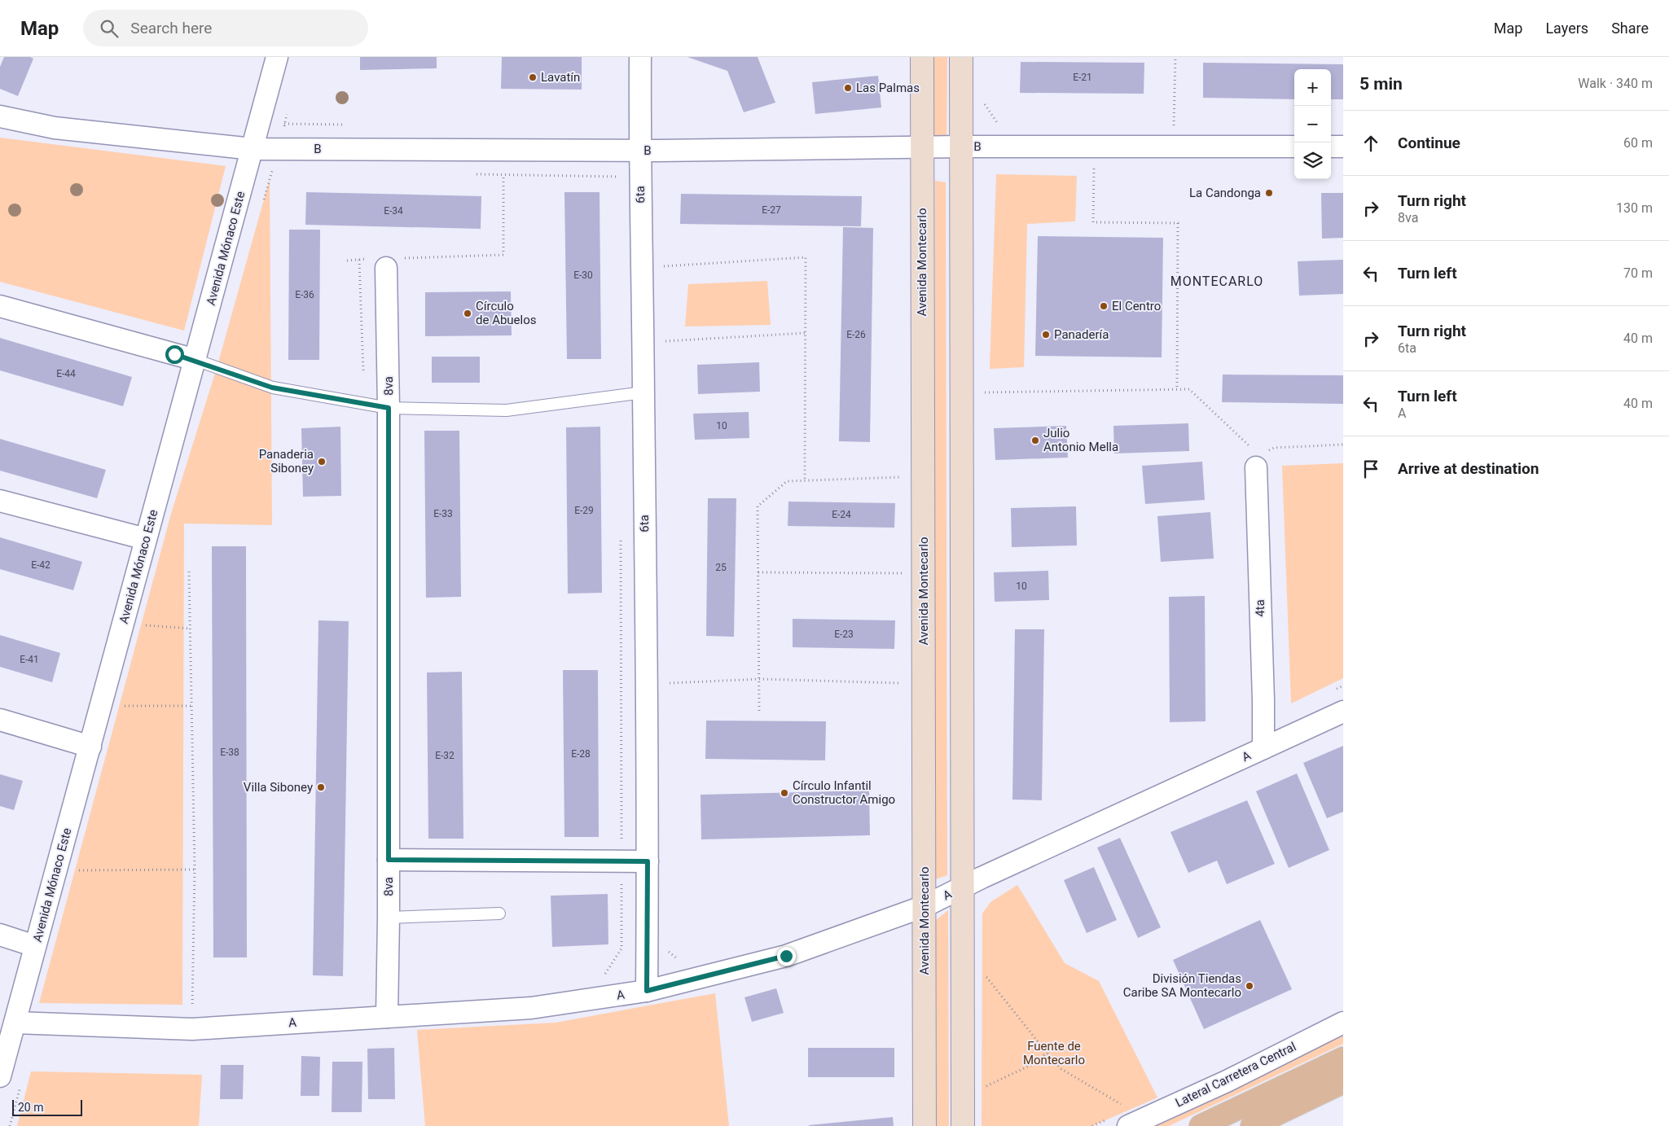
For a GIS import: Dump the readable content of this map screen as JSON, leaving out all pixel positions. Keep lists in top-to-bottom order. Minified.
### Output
{"streets":{"main road":["Avenida Montecarlo"],"street":["B","6ta","Avenida Mónaco Este","8va","4ta","A","Lateral Carretera Central"]},"crossings":[["B","6ta"],["B","Avenida Mónaco Este"],["B","Avenida Montecarlo"],["6ta","A"],["Avenida Mónaco Este","A"],["Avenida Montecarlo","A"],["8va","A"],["4ta","A"]],"districts":["MONTECARLO"],"parks":["Fuente de Montecarlo"],"places":["Lavatín","Las Palmas","La Candonga","El Centro","Círculo de Abuelos","Panadería","Julio Antonio Mella","Panaderia Siboney","Villa Siboney","Círculo Infantil Constructor Amigo","División Tiendas Caribe SA Montecarlo"],"house_numbers":["E-21","E-27","E-34","E-30","E-36","E-26","E-44","10","E-29","E-33","E-24","E-42","25","10","E-23","E-41","E-38","E-28","E-32"],"scale_bar":"20 m","page":{"header":"Map","search":"Search here","nav":["Map","Layers","Share"],"heading":["5 min","Walk · 340 m"],"map_buttons":["+","−"],"list":[["Continue","60 m"],["Turn right","8va","130 m"],["Turn left","70 m"],["Turn right","6ta","40 m"],["Turn left","A","40 m"],"Arrive at destination"],"scale":"20 m"}}
